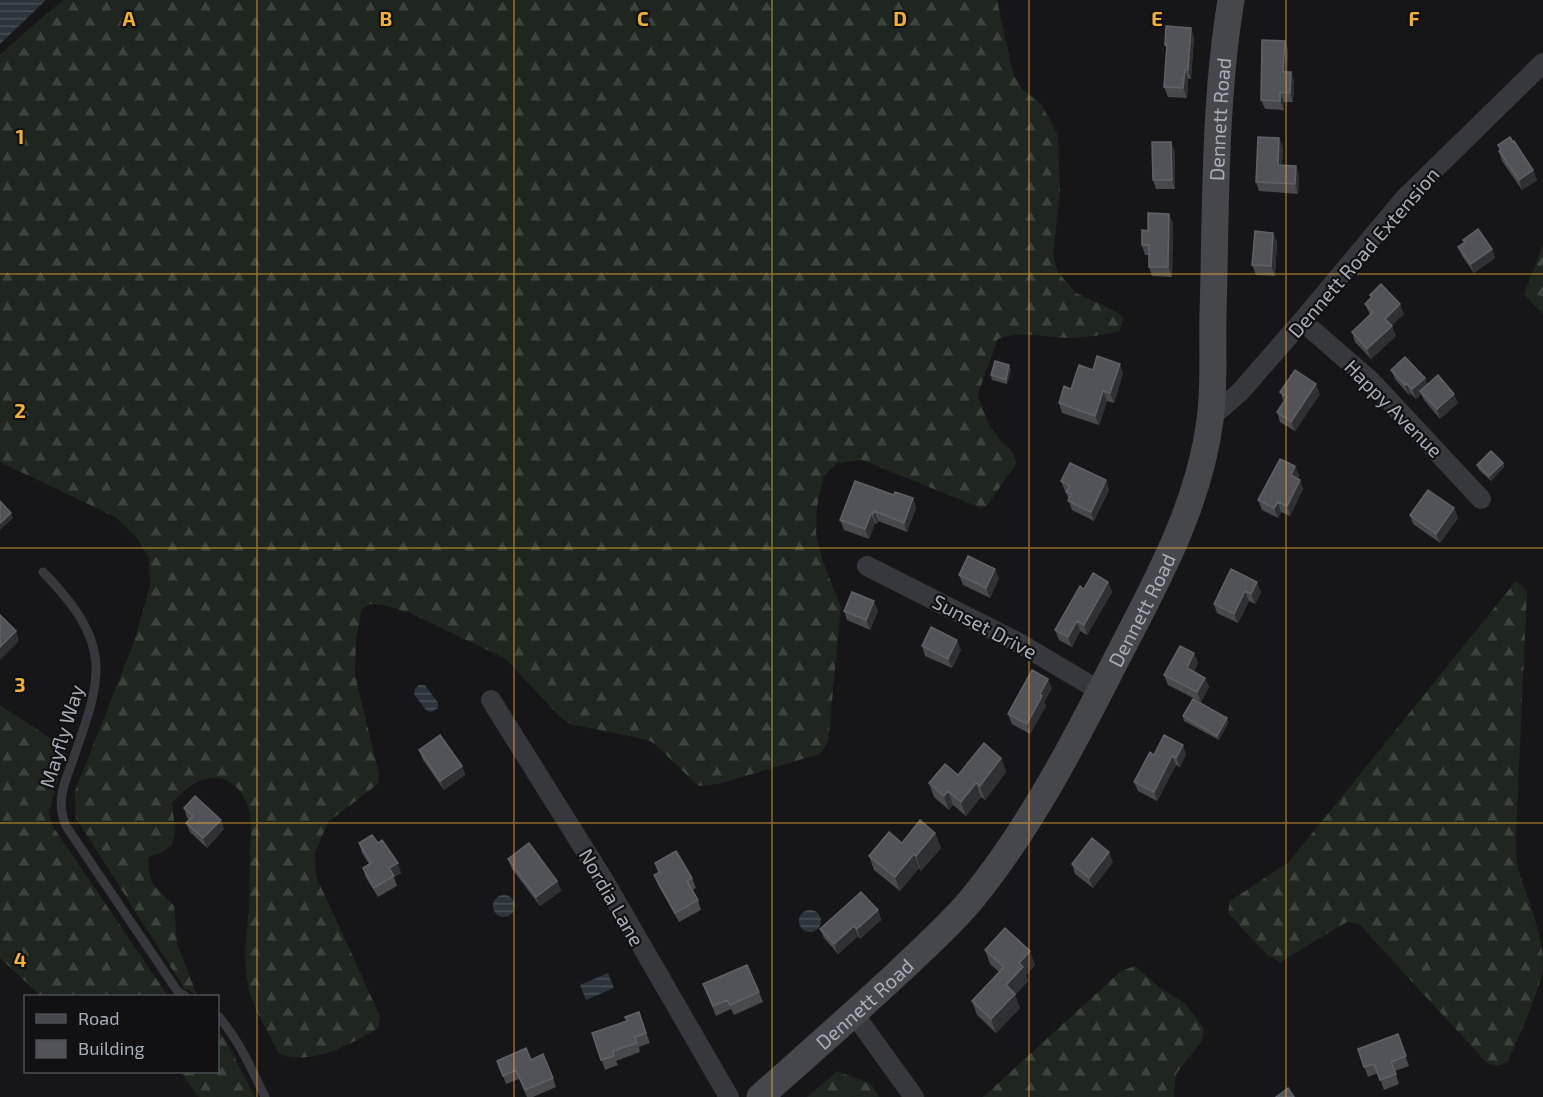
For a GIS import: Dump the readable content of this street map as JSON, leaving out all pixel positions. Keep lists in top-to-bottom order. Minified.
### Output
{"streets":{"street":["Dennett Road","Dennett Road Extension","Happy Avenue","Sunset Drive","Nordia Lane"],"lane":["Mayfly Way"]},"crossings":[["Dennett Road","Dennett Road Extension"],["Dennett Road","Sunset Drive"],["Dennett Road Extension","Happy Avenue"]],"legend":["Road","Building"],"grid":{"columns":["A","B","C","D","E","F"],"rows":["1","2","3","4"]}}
